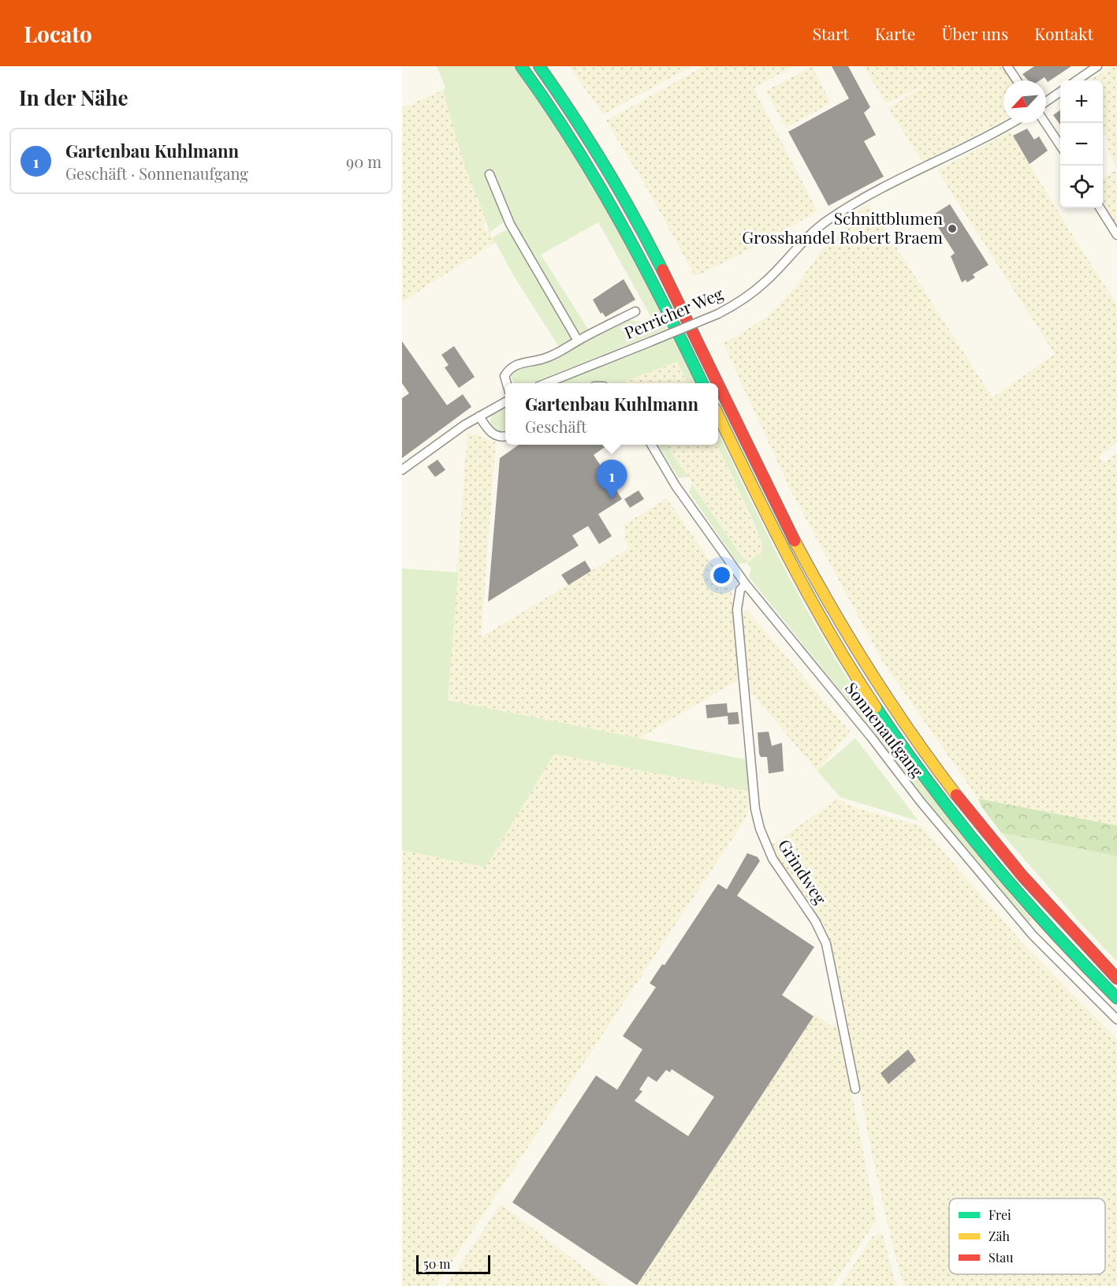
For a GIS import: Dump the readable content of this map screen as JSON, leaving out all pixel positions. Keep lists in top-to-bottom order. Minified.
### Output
{"streets":{"street":["Perricher Weg","Sonnenaufgang","Grindweg"]},"crossings":[["Sonnenaufgang","Grindweg"]],"places":["Schnittblumen Grosshandel Robert Braem"],"legend":["Frei","Zäh","Stau"],"scale_bar":"50 m","north":"bottom left","page":{"header":"Locato","nav":["Start","Karte","Über uns","Kontakt"],"heading":"In der Nähe","map_buttons":["+","−"],"list":[{"mark":"1","name":"Gartenbau Kuhlmann","note":"Geschäft · Sonnenaufgang","value":"90 m"}],"popup":["Gartenbau Kuhlmann","Geschäft"],"pins":"1","scale":"50 m"}}
